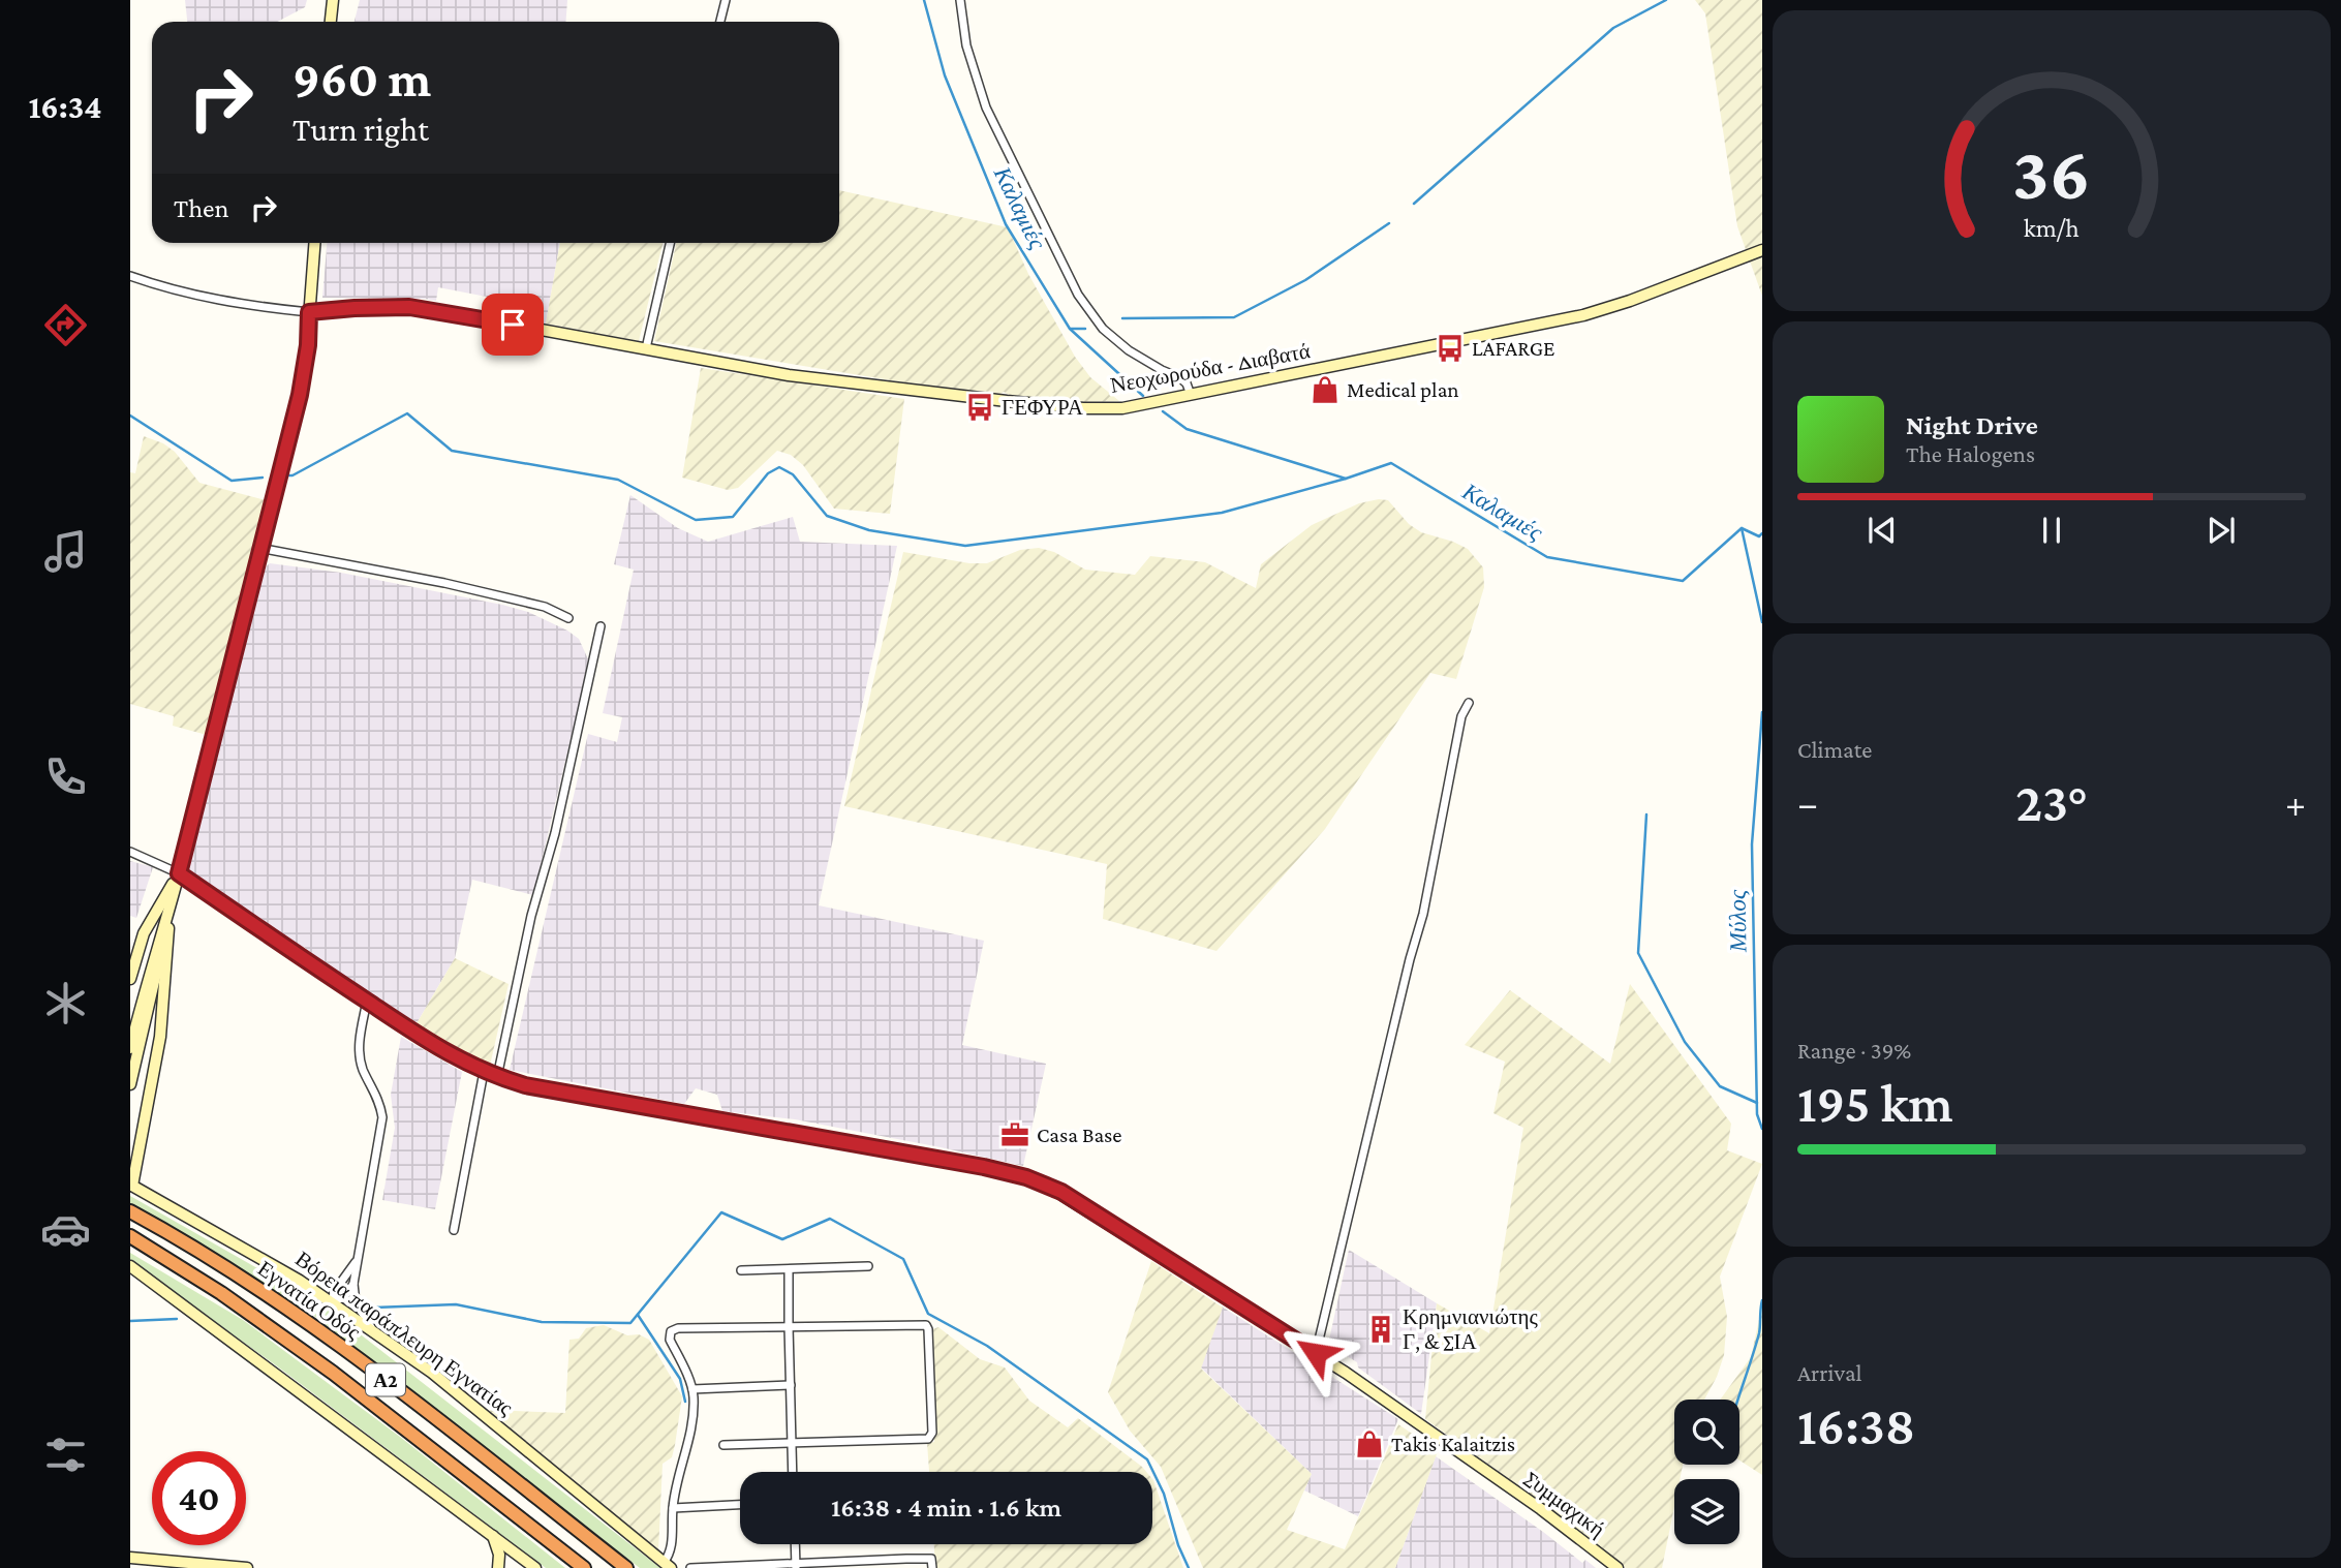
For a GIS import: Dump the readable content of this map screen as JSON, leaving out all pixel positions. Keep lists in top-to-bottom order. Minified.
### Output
{"streets":{"highway":["Εγνατία Οδός","Α2"],"street":["Νεοχωρούδα - Διαβατά","Βόρεια παράπλευρη Εγνατίας","Συμμαχική"]},"water":["Καλαμιές","Μύλος"],"places":{"bus stop":["LAFARGE","ΓΕΦΥΡΑ"],"shop":["Medical plan","Takis Kalaitzis"],"office":["Casa Base"],"building":["Κρημνιανιώτης Γ, & ΣΙΑ"]},"page":{"tabs":"16:34","turn":["960 m","Turn right"],"then":"Then","song":["Night Drive","The Halogens"],"tile":["Climate",["Range · 39%","195 km"],["Arrival","16:38"]],"heat":["−","23°","+"],"limit":"40","trip":"16:38 · 4 min · 1.6 km","gauge":["36","km/h"]}}
